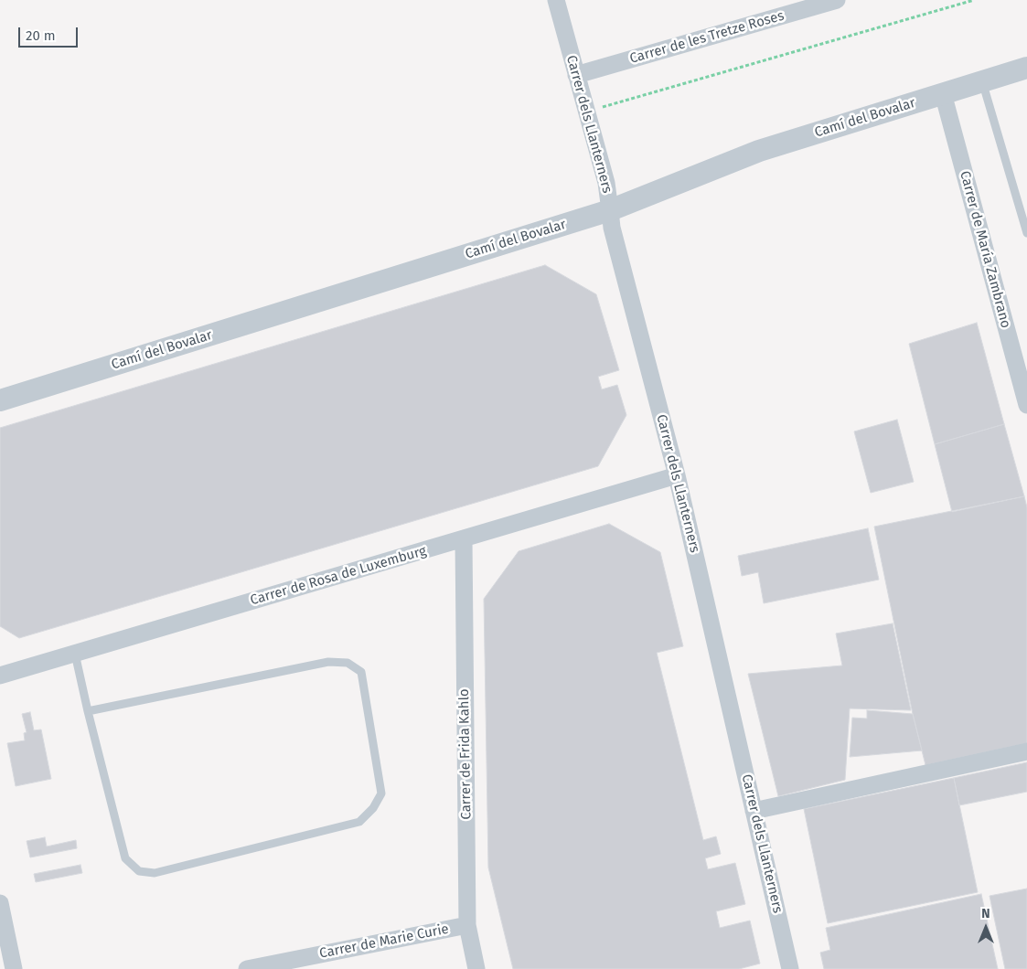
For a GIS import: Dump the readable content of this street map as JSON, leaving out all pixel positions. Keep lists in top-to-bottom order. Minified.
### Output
{"streets":{"street":["Carrer de les Tretze Roses","Camí del Bovalar","Carrer dels Llanterners","Carrer de María Zambrano","Carrer de Rosa de Luxemburg","Carrer de Frida Kahlo","Carrer de Marie Curie"]},"crossings":[["Carrer de les Tretze Roses","Carrer dels Llanterners"],["Camí del Bovalar","Carrer dels Llanterners"],["Camí del Bovalar","Carrer de María Zambrano"],["Carrer dels Llanterners","Carrer de Rosa de Luxemburg"],["Carrer de Rosa de Luxemburg","Carrer de Frida Kahlo"],["Carrer de Frida Kahlo","Carrer de Marie Curie"]],"scale_bar":"20 m","north":"top"}
